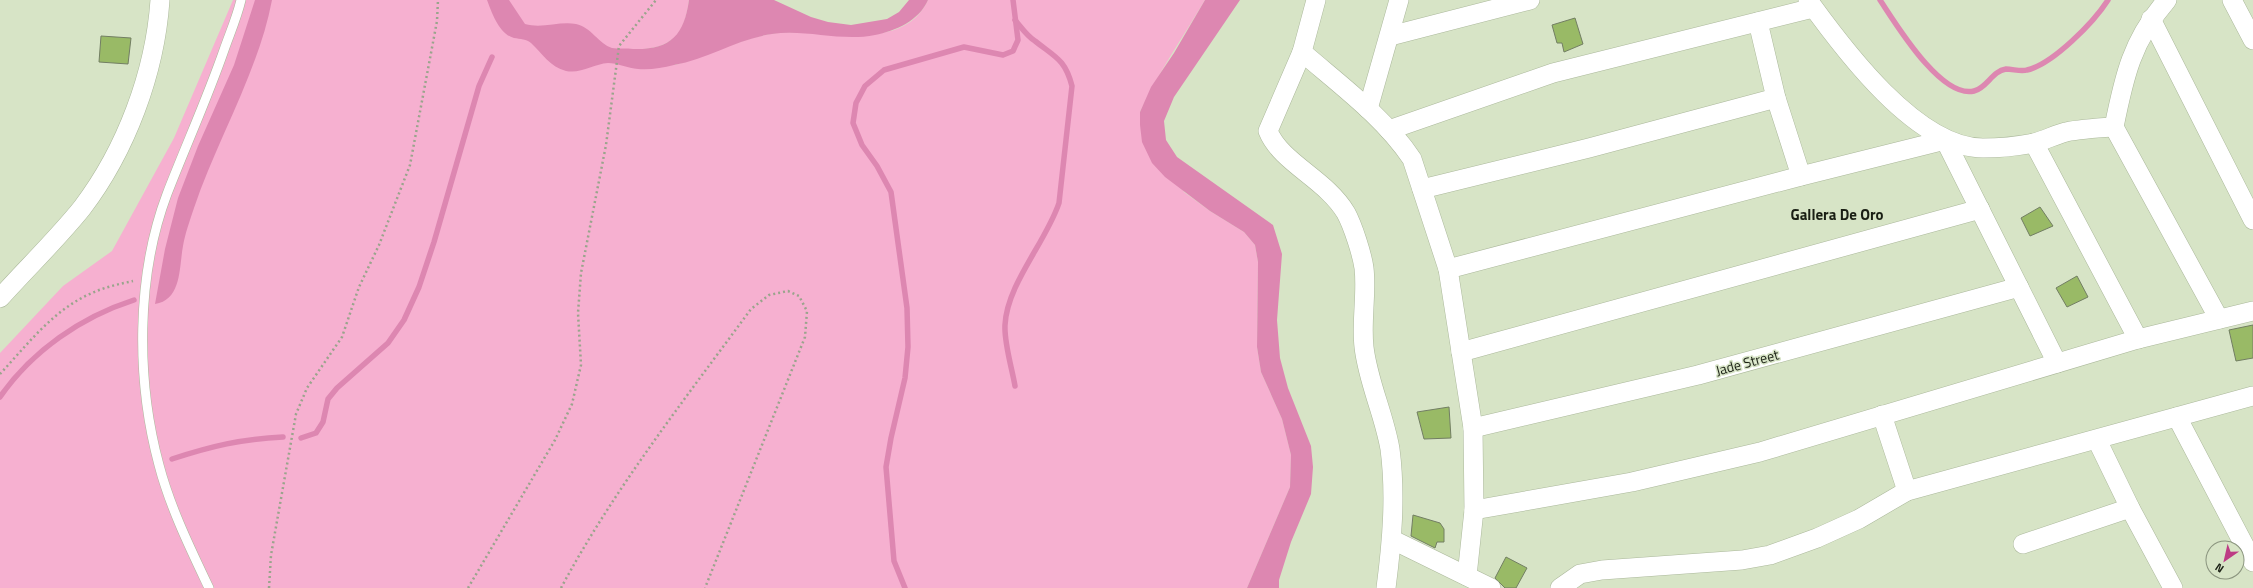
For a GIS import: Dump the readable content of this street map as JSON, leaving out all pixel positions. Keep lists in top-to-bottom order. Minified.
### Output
{"streets":{"street":["Jade Street"]},"districts":["Gallera De Oro"],"north":"bottom left"}
